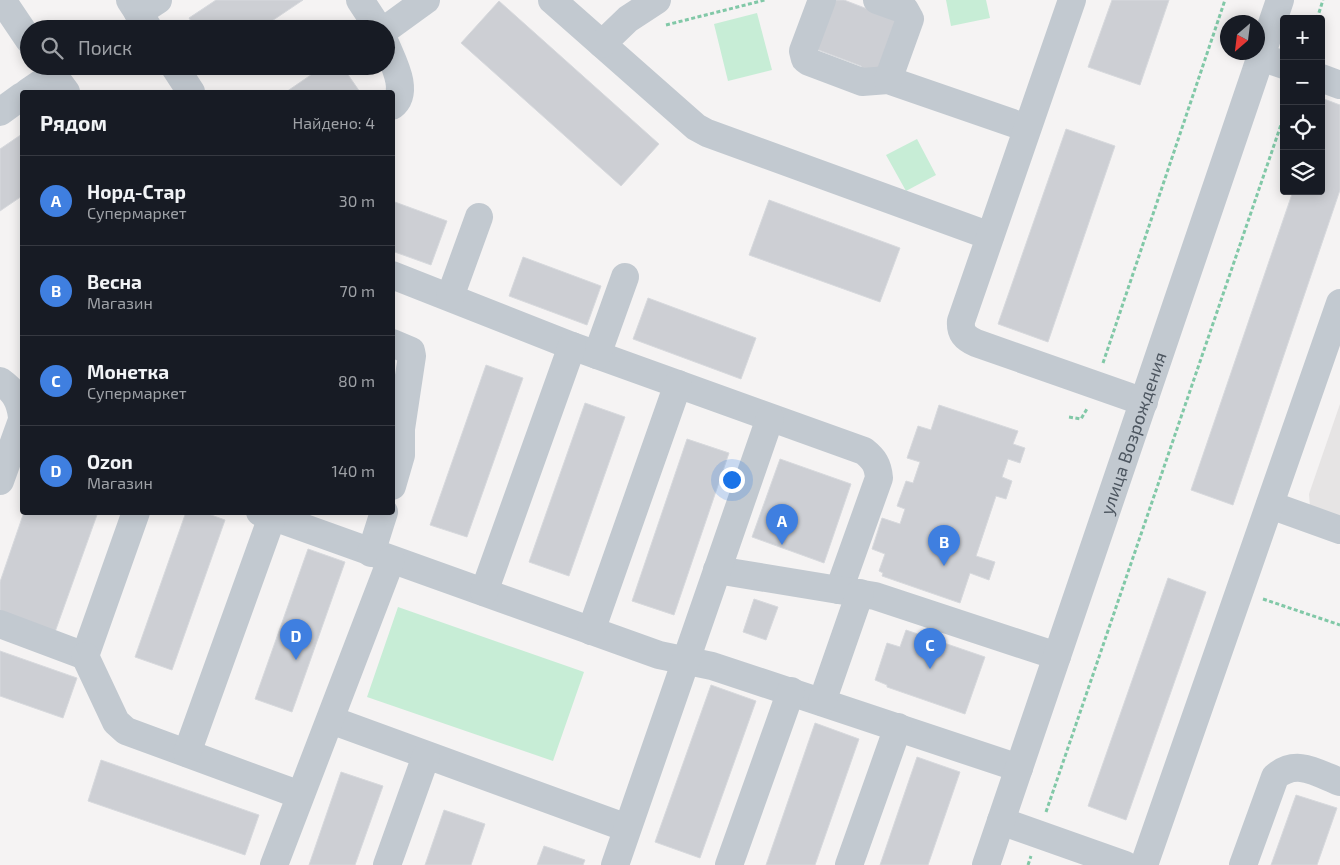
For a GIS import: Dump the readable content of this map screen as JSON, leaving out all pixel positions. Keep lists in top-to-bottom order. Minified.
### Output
{"streets":{"street":["улица Возрождения"]},"north":"bottom left","page":{"map_buttons":["+","−"],"search":"Поиск","heading":["Рядом","Найдено: 4"],"list":[{"mark":"A","name":"Норд-Стар","note":"Супермаркет","value":"30 m"},{"mark":"B","name":"Весна","note":"Магазин","value":"70 m"},{"mark":"C","name":"Монетка","note":"Супермаркет","value":"80 m"},{"mark":"D","name":"Ozon","note":"Магазин","value":"140 m"}],"pins":["A","B","D","C"]}}
